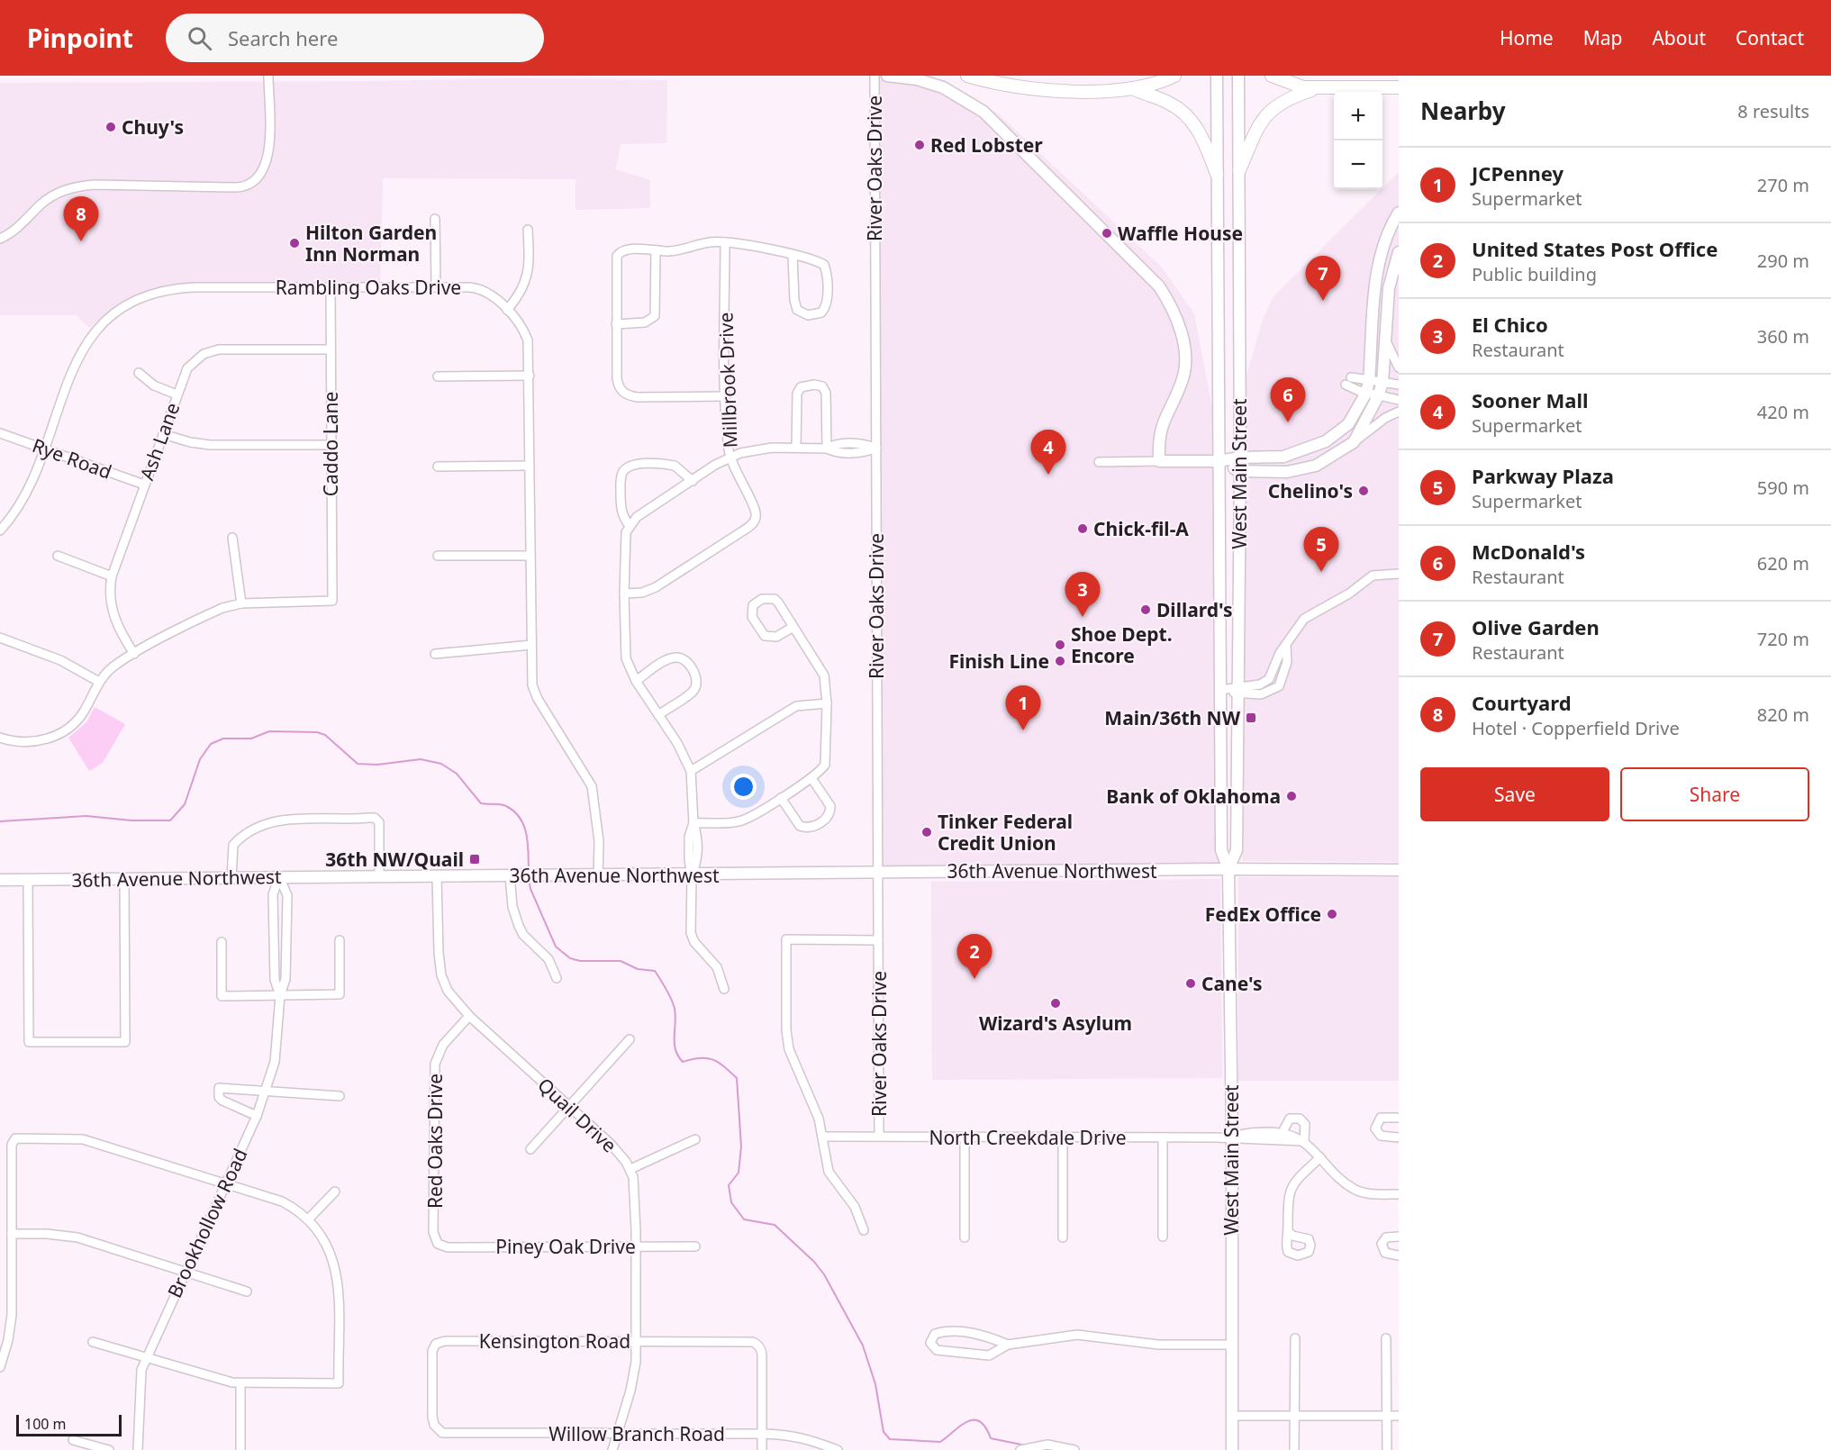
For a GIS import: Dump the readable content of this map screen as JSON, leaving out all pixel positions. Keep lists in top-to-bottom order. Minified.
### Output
{"streets":{"main road":["West Main Street","36th Avenue Northwest"],"street":["River Oaks Drive","Rambling Oaks Drive","Millbrook Drive","Ash Lane","Caddo Lane","Rye Road","Quail Drive","North Creekdale Drive","Red Oaks Drive","Brookhollow Road","Piney Oak Drive","Kensington Road","Willow Branch Road"]},"crossings":[["River Oaks Drive","36th Avenue Northwest"],["River Oaks Drive","North Creekdale Drive"],["Rambling Oaks Drive","Caddo Lane"],["Rambling Oaks Drive","Rye Road"],["Rambling Oaks Drive","36th Avenue Northwest"],["Ash Lane","Caddo Lane"],["Ash Lane","Rye Road"],["West Main Street","36th Avenue Northwest"],["West Main Street","North Creekdale Drive"],["36th Avenue Northwest","Quail Drive"],["36th Avenue Northwest","Brookhollow Road"],["Quail Drive","Red Oaks Drive"],["Quail Drive","Piney Oak Drive"],["Quail Drive","Kensington Road"],["Quail Drive","Willow Branch Road"],["Red Oaks Drive","Piney Oak Drive"],["Kensington Road","Willow Branch Road"]],"places":{"other":["Chuy's","Red Lobster","Waffle House","Hilton Garden Inn Norman","Chelino's","Chick-fil-A","Dillard's","Shoe Dept. Encore","Finish Line","Bank of Oklahoma","Tinker Federal Credit Union","FedEx Office","Cane's","Wizard's Asylum"],"transit":["Main/36th NW","36th NW/Quail"]},"scale_bar":"100 m","page":{"header":"Pinpoint","search":"Search here","nav":["Home","Map","About","Contact"],"heading":["Nearby","8 results"],"map_buttons":["+","−"],"list":[{"mark":"1","name":"JCPenney","note":"Supermarket","value":"270 m"},{"mark":"2","name":"United States Post Office","note":"Public building","value":"290 m"},{"mark":"3","name":"El Chico","note":"Restaurant","value":"360 m"},{"mark":"4","name":"Sooner Mall","note":"Supermarket","value":"420 m"},{"mark":"5","name":"Parkway Plaza","note":"Supermarket","value":"590 m"},{"mark":"6","name":"McDonald's","note":"Restaurant","value":"620 m"},{"mark":"7","name":"Olive Garden","note":"Restaurant","value":"720 m"},{"mark":"8","name":"Courtyard","note":"Hotel · Copperfield Drive","value":"820 m"}],"pins":["8","7","6","4","5","3","1","2"],"buttons":["Save","Share"],"scale":"100 m"}}
